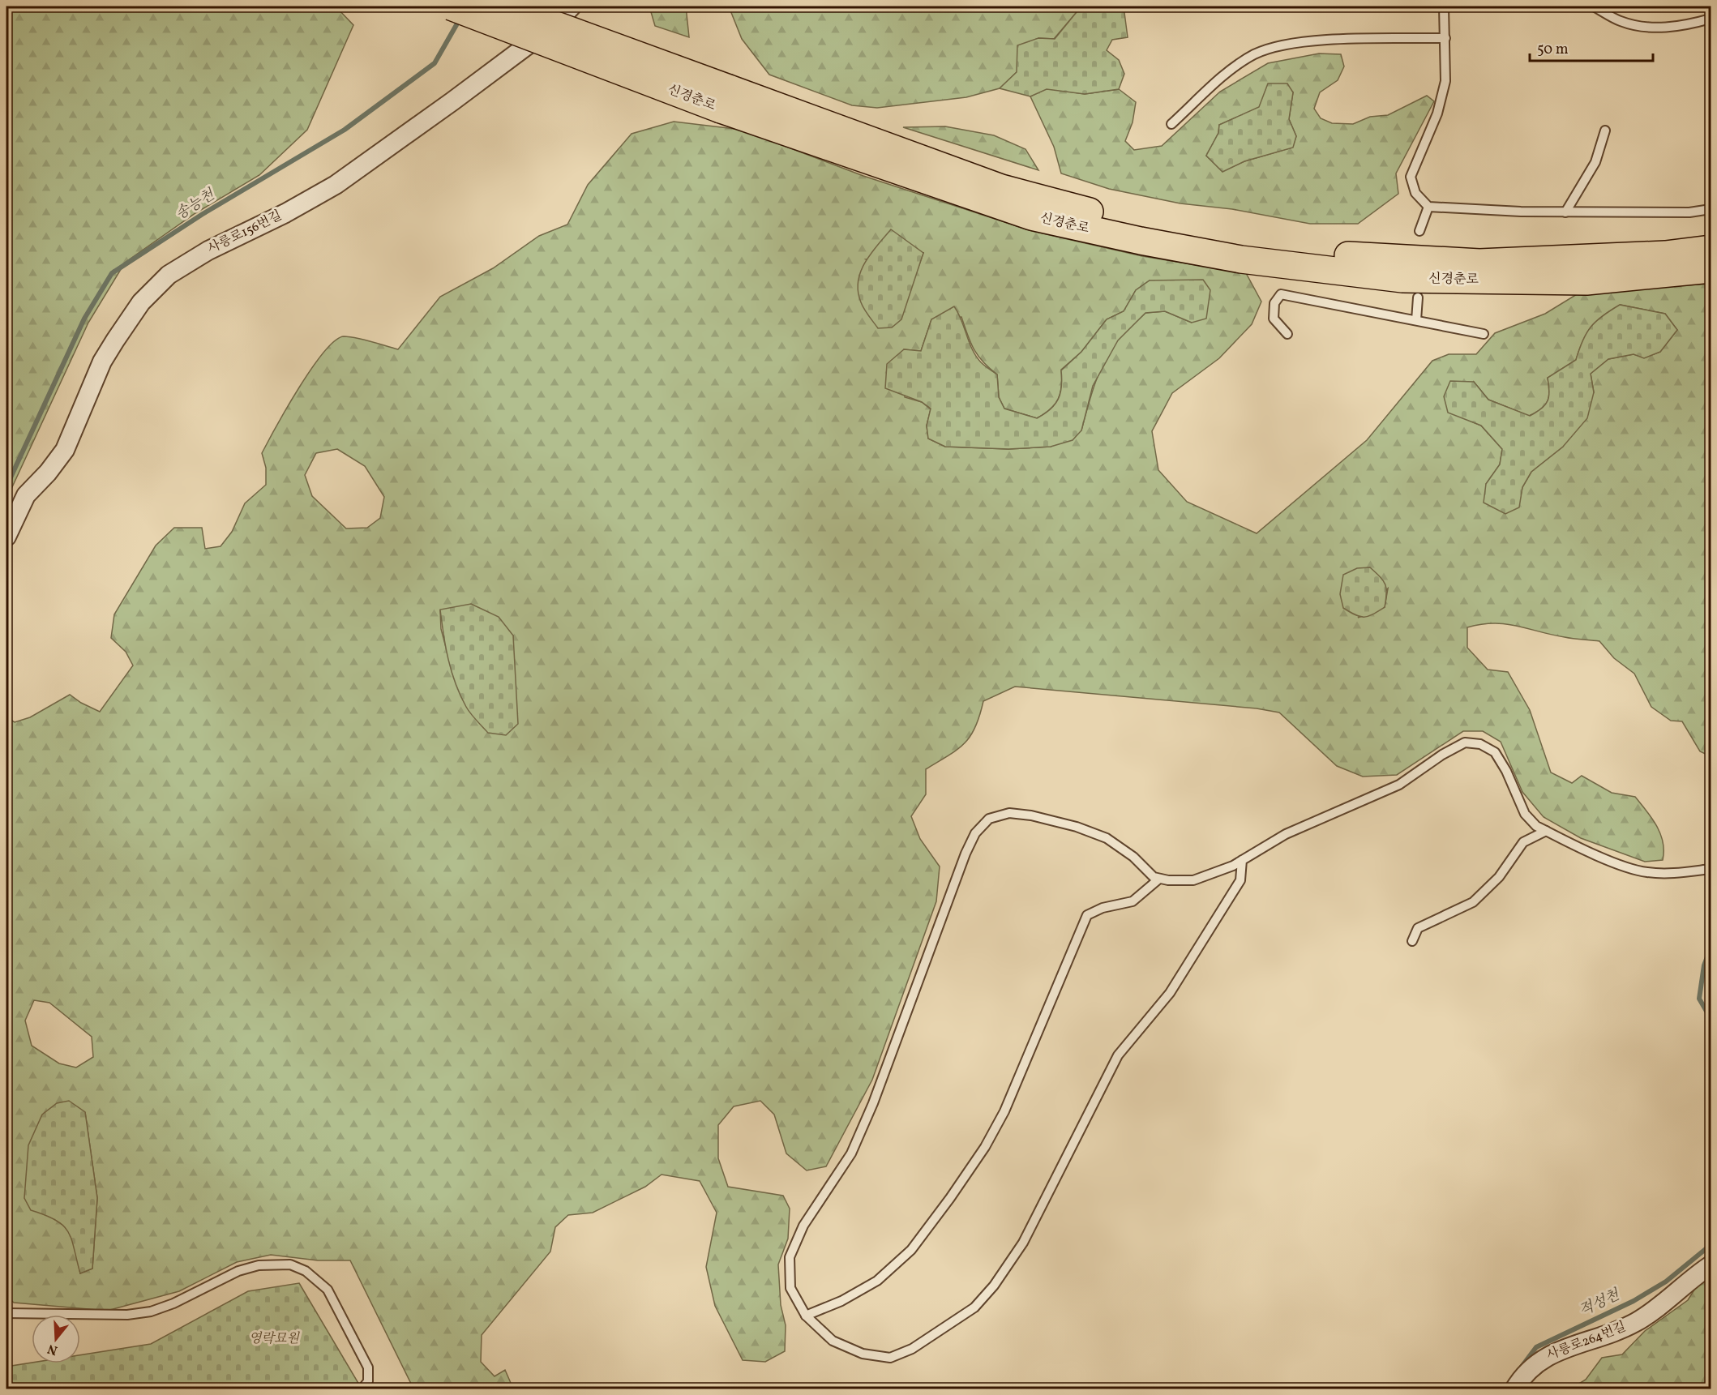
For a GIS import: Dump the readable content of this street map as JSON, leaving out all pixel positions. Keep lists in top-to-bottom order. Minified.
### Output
{"streets":{"highway":["신경춘로"],"street":["사릉로156번길","사릉로264번길"]},"water":["송능천","적성천"],"parks":["영락묘원"],"scale_bar":"50 m","north":"bottom"}
